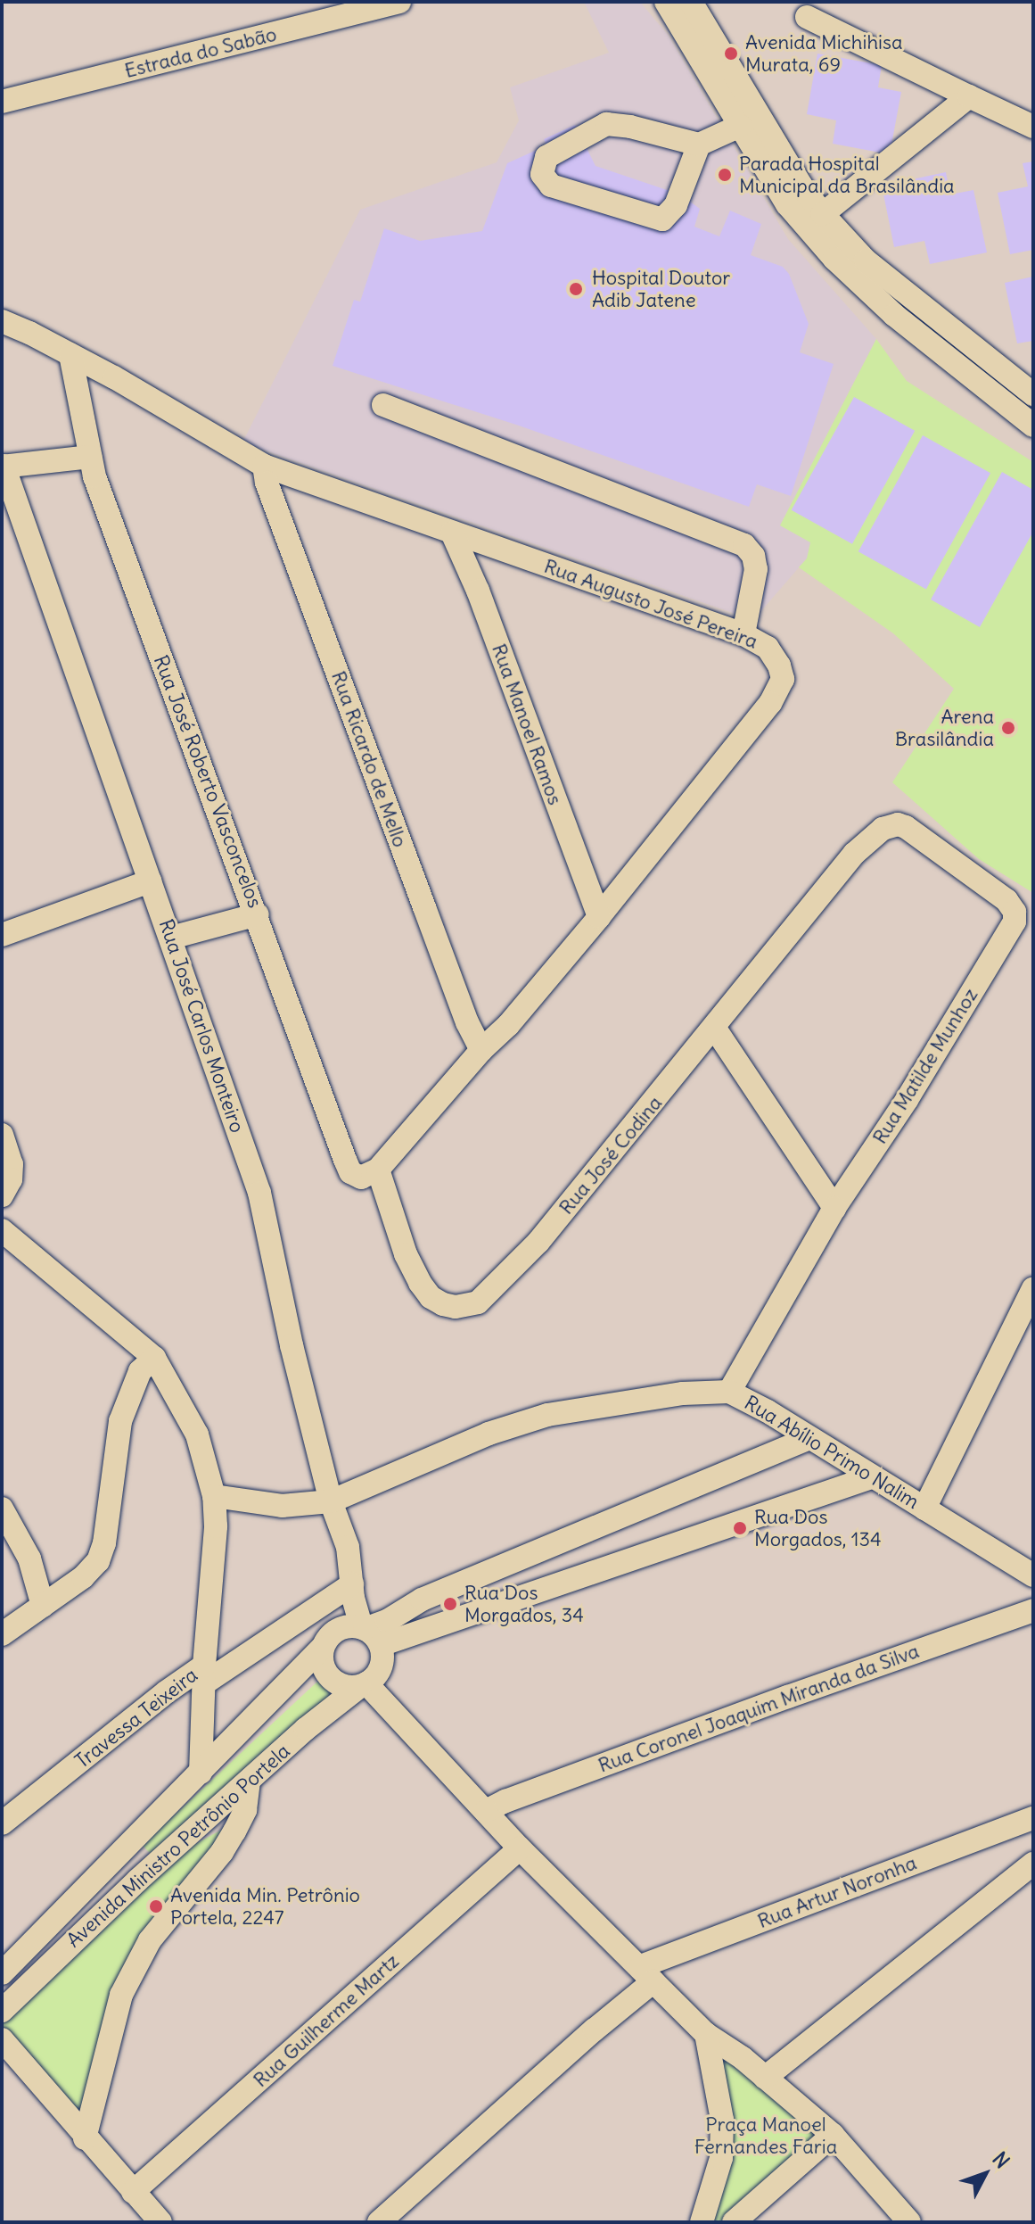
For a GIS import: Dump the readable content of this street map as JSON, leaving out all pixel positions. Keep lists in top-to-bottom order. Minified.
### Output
{"streets":{"street":["Estrada do Sabão","Rua Augusto José Pereira","Rua Manoel Ramos","Rua Ricardo de Mello","Rua José Roberto Vasconcelos","Rua José Carlos Monteiro","Rua Matilde Munhoz","Rua José Codina","Rua Abílio Primo Nalim","Rua Coronel Joaquim Miranda da Silva","Travessa Teixeira","Avenida Ministro Petrônio Portela","Rua Artur Noronha","Rua Guilherme Martz"]},"crossings":[["Rua Augusto José Pereira","Rua Manoel Ramos"],["Rua Augusto José Pereira","Rua Ricardo de Mello"],["Rua Augusto José Pereira","Rua José Roberto Vasconcelos"],["Rua Augusto José Pereira","Rua José Codina"],["Rua José Roberto Vasconcelos","Rua José Codina"],["Rua José Carlos Monteiro","Rua Abílio Primo Nalim"],["Rua José Carlos Monteiro","Avenida Ministro Petrônio Portela"],["Rua Matilde Munhoz","Rua José Codina"],["Rua Matilde Munhoz","Rua Abílio Primo Nalim"],["Rua Abílio Primo Nalim","Travessa Teixeira"],["Travessa Teixeira","Avenida Ministro Petrônio Portela"]],"parks":["Praça Manoel Fernandes Faria"],"places":["Avenida Michihisa Murata, 69","Parada Hospital Municipal da Brasilândia","Hospital Doutor Adib Jatene","Arena Brasilândia","Rua Dos Morgados, 134","Rua Dos Morgados, 34","Avenida Min. Petrônio Portela, 2247"],"north":"top right"}
